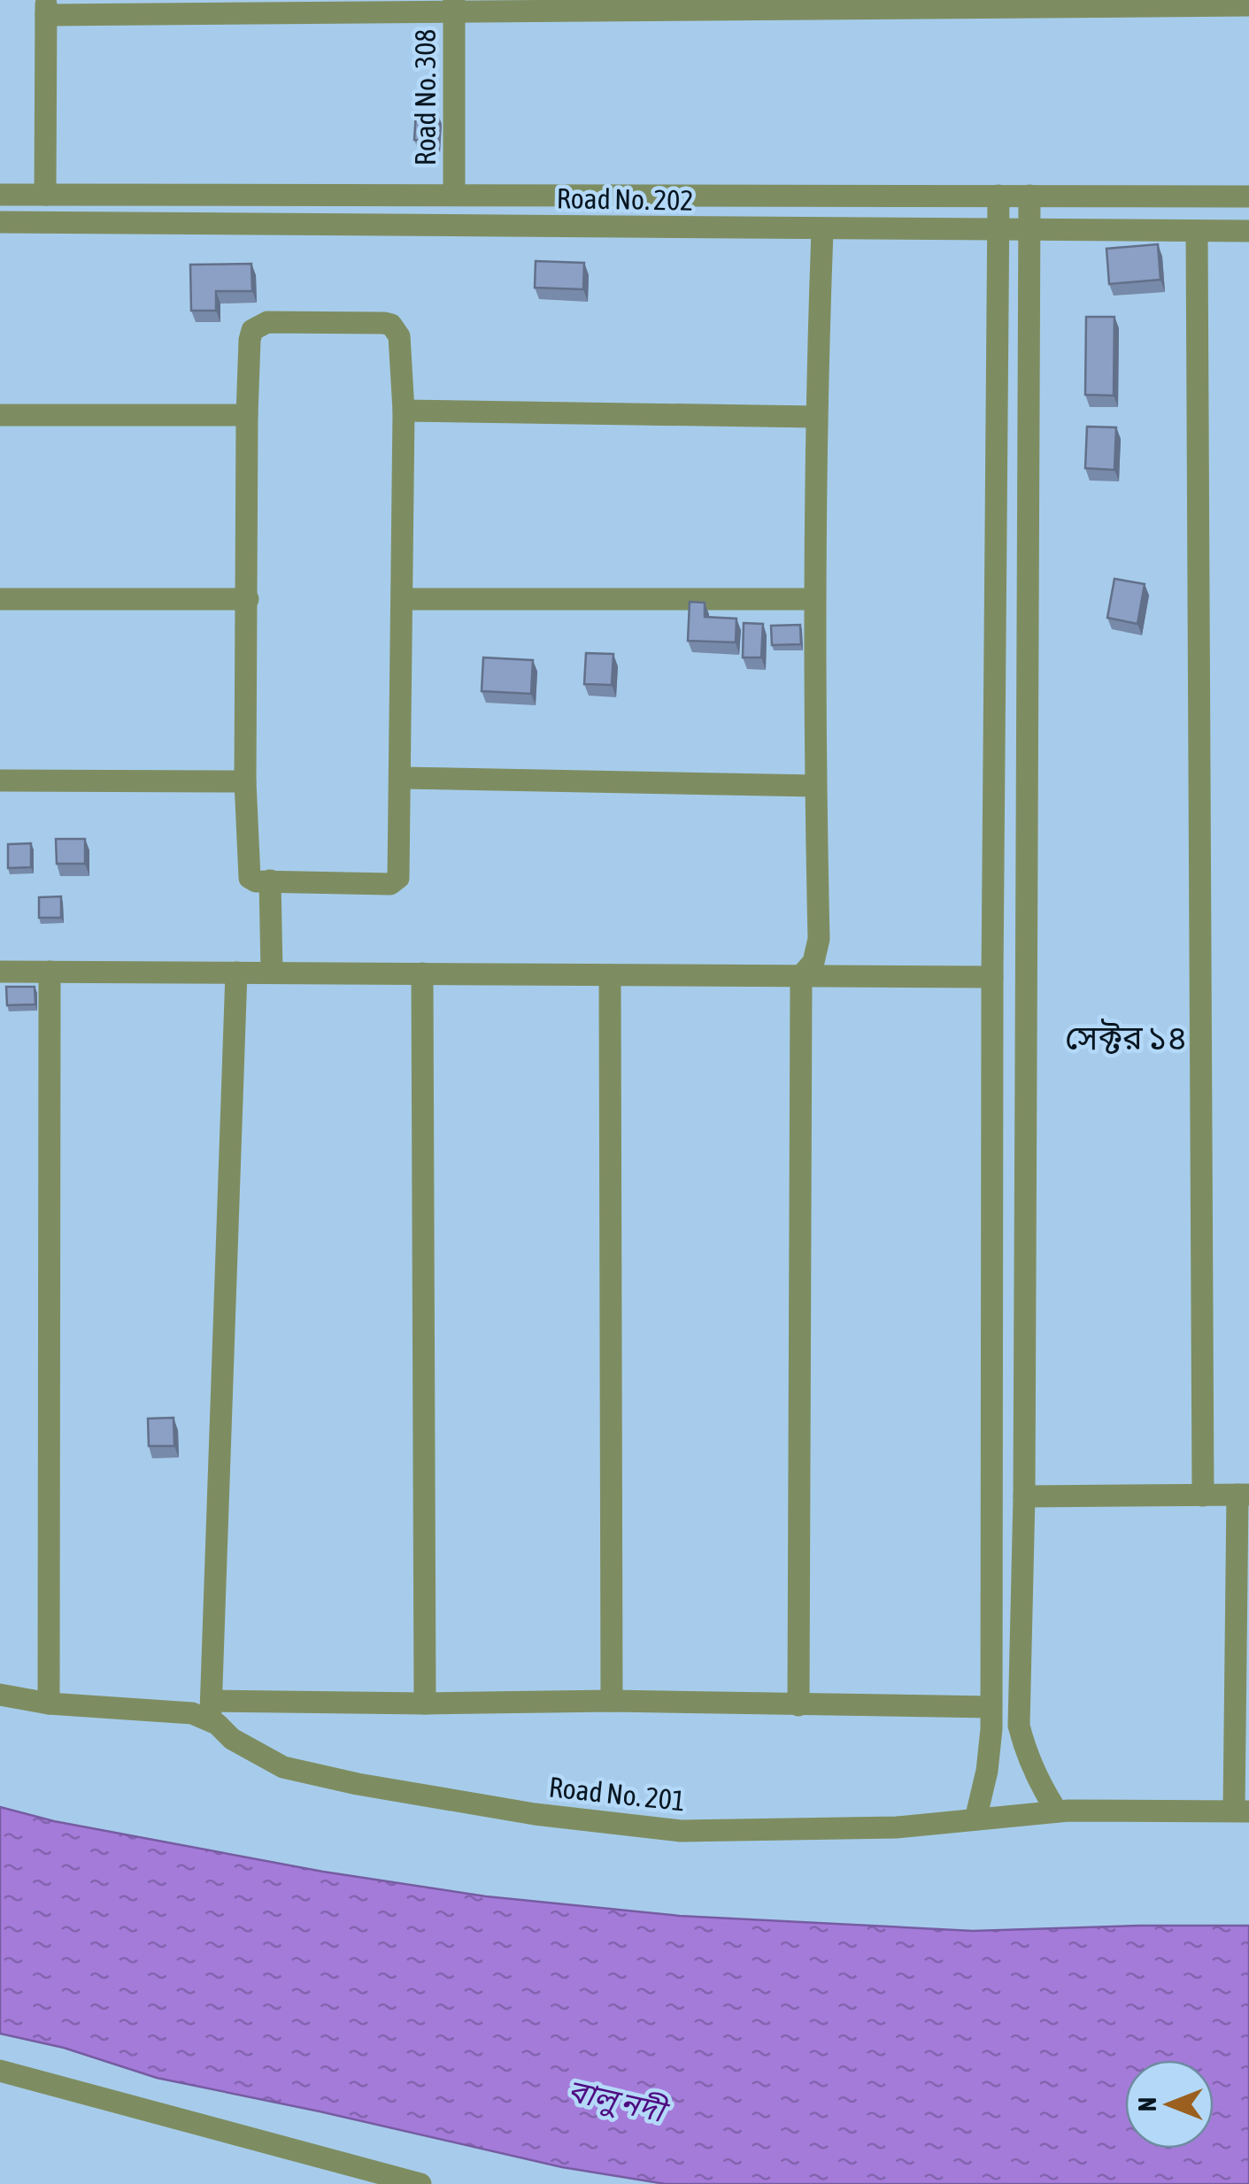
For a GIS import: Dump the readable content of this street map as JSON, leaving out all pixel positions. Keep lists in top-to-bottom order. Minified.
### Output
{"streets":{"street":["Road No. 308","Road No. 202","Road No. 201"]},"crossings":[["Road No. 308","Road No. 202"]],"districts":["সেক্টর ১৪"],"water":["বালু নদী"],"north":"left"}
